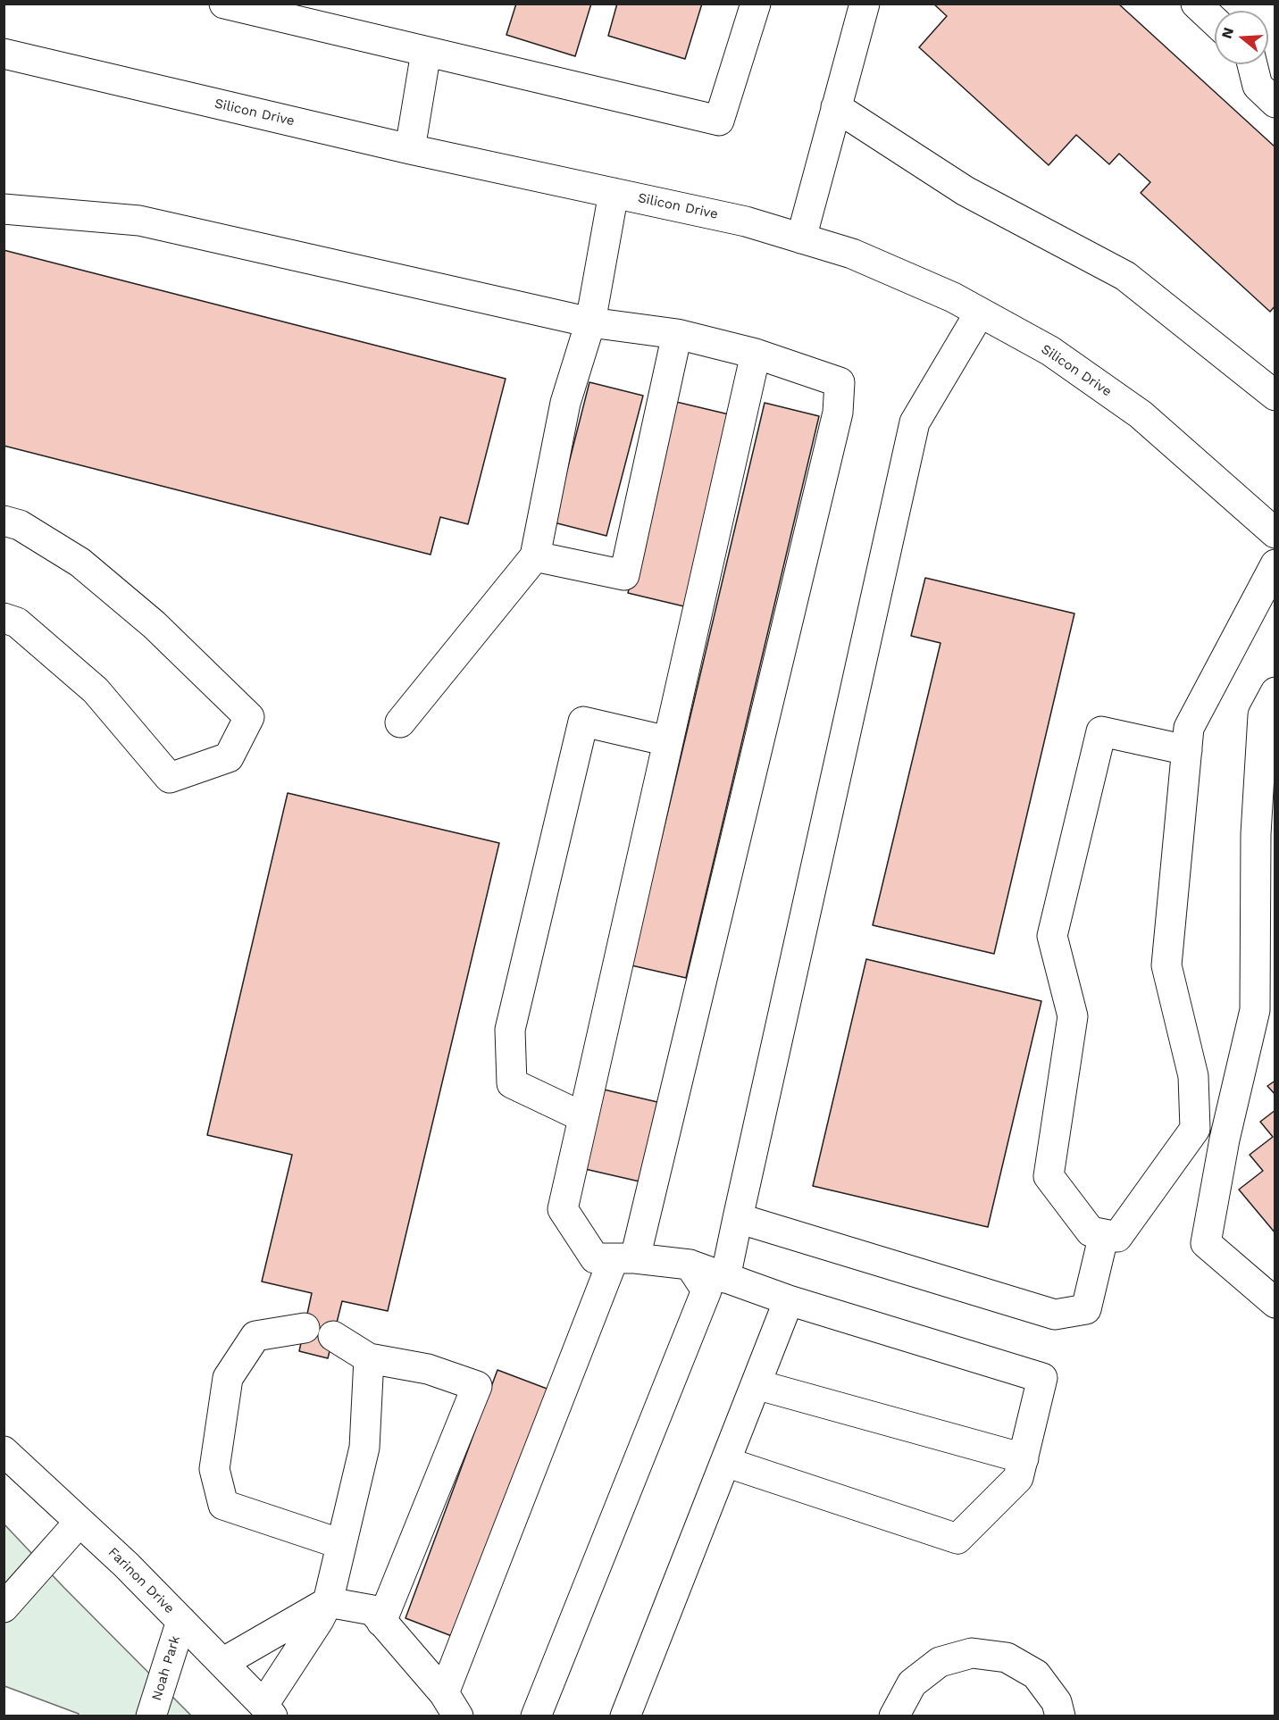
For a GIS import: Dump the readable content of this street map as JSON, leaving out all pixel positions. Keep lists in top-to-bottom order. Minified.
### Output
{"streets":{"street":["Silicon Drive","Farinon Drive","Noah Park"]},"crossings":[["Farinon Drive","Noah Park"]],"north":"left"}
